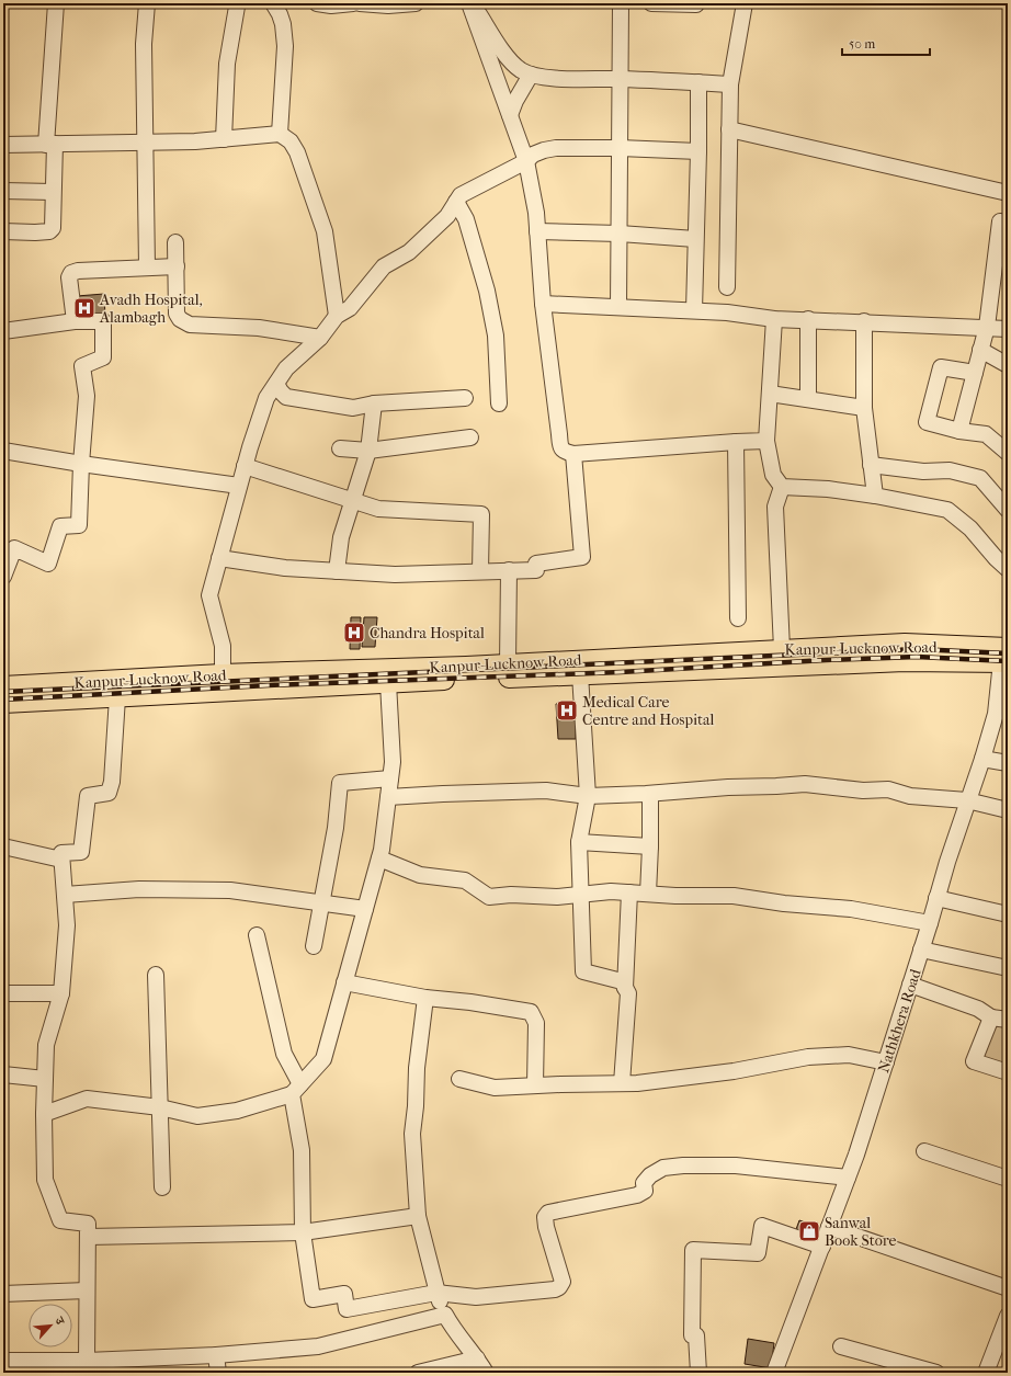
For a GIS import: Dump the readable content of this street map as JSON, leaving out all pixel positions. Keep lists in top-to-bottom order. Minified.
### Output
{"streets":{"main road":["Kanpur-Lucknow Road"],"street":["Nathkhera Road"]},"crossings":[["Kanpur-Lucknow Road","Nathkhera Road"]],"places":{"hospital":["Avadh Hospital, Alambagh","Chandra Hospital","Medical Care Centre and Hospital"],"shop":["Sanwal Book Store"]},"scale_bar":"50 m","north":"top right"}
